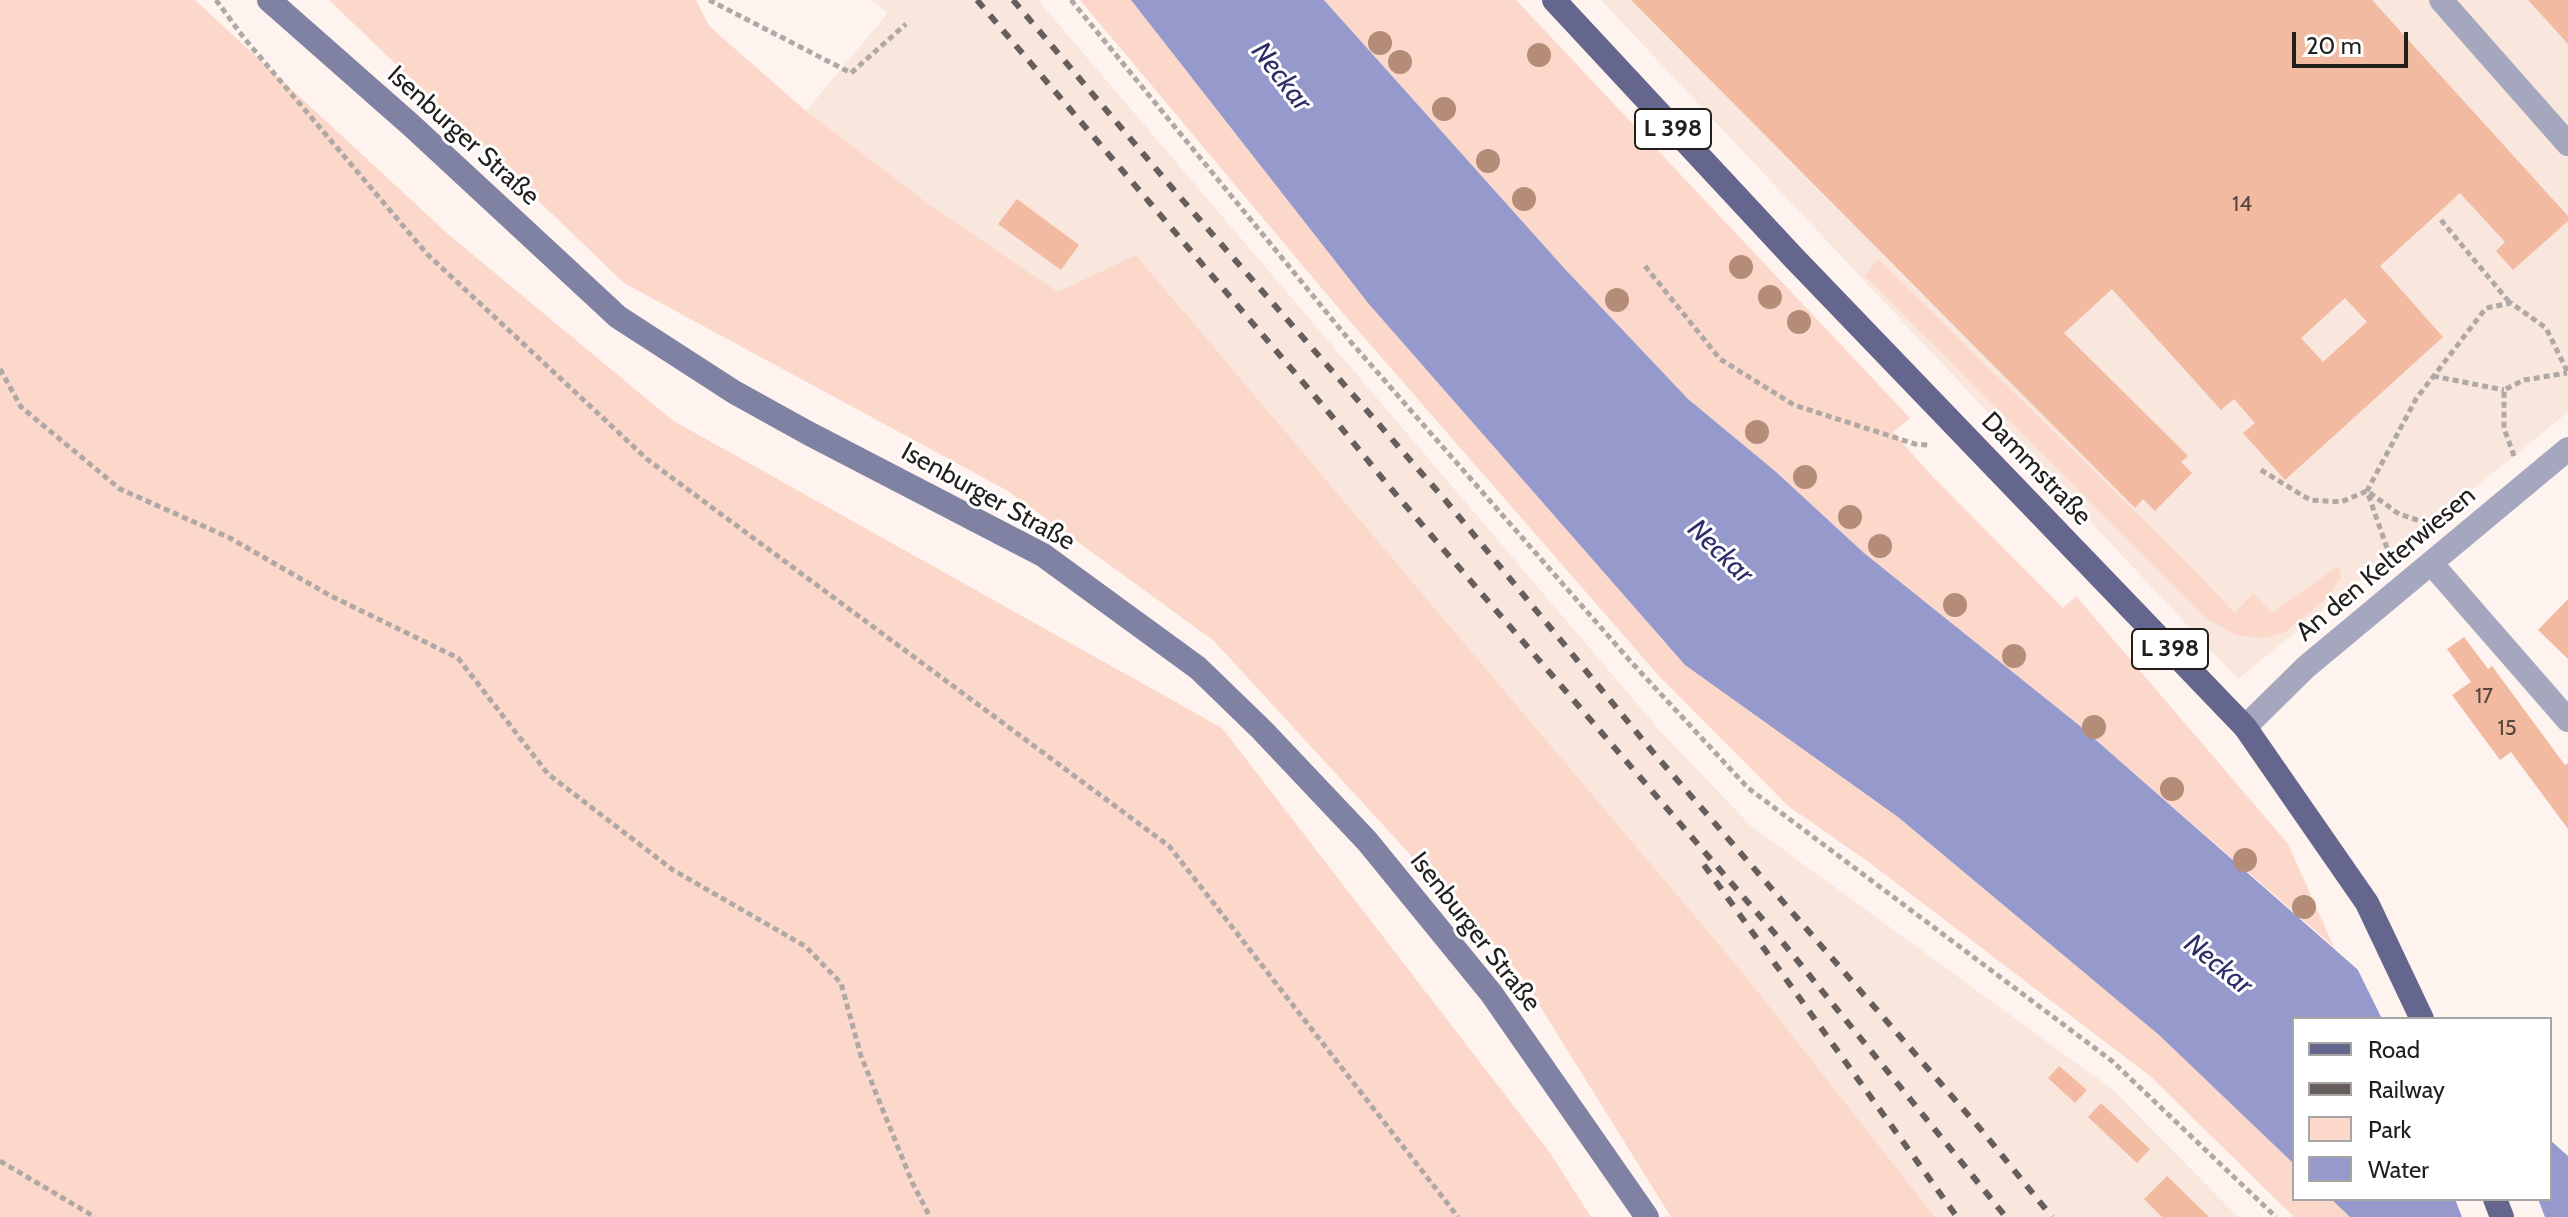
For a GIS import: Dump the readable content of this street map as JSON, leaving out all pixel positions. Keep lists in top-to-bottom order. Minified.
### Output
{"streets":{"main road":["L 398","Dammstraße"],"street":["Isenburger Straße","An den Kelterwiesen"]},"crossings":[["Dammstraße","An den Kelterwiesen"]],"water":["Neckar"],"house_numbers":["14","17","15"],"legend":["Road","Railway","Park","Water"],"scale_bar":"20 m"}
